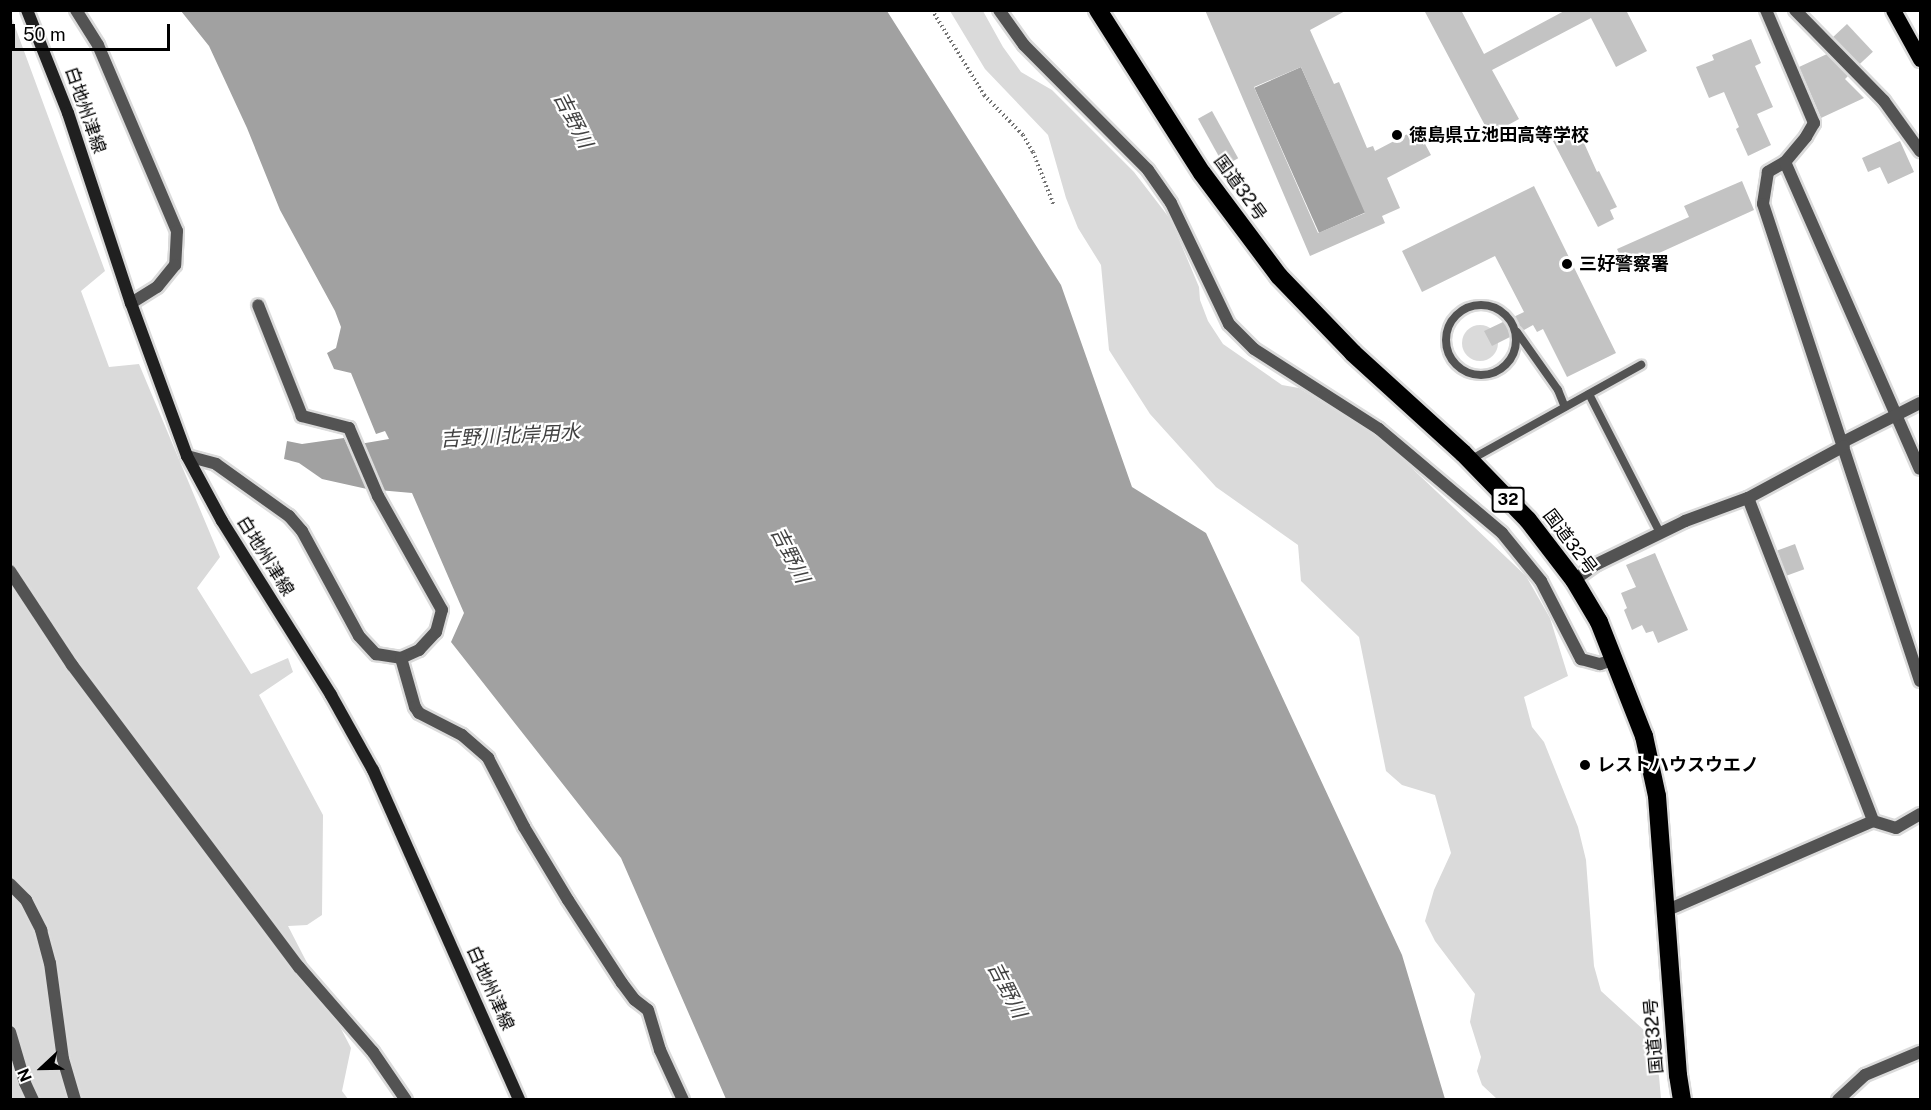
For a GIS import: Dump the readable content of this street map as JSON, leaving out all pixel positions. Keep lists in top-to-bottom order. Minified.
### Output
{"streets":{"highway":["国道32号","32"],"main road":["白地州津線"]},"water":["吉野川","吉野川北岸用水"],"places":["徳島県立池田高等学校","三好警察署","レストハウスウエノ"],"scale_bar":"50 m","north":"left"}
